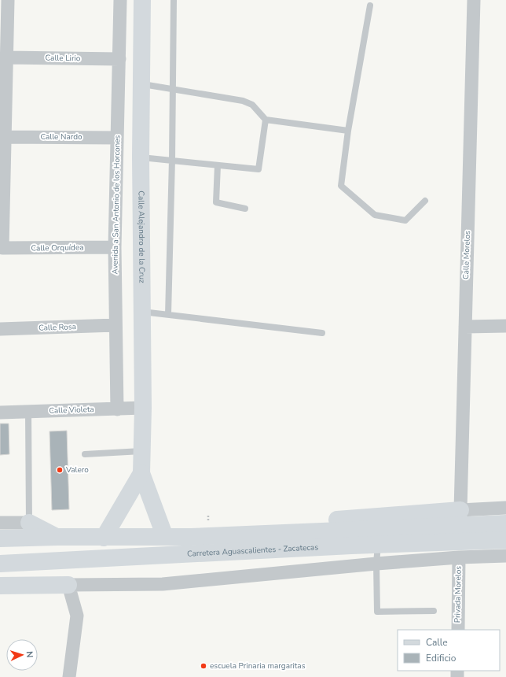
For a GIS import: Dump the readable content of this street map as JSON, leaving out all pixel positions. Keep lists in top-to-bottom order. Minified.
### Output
{"streets":{"main road":["Calle Alejandro de la Cruz","Carretera Aguascalientes - Zacatecas"],"street":["Calle Lirio","Calle Nardo","Avenida a San Antonio de los Horcones","Calle Orquídea","Calle Morelos","Calle Rosa","Calle Violeta","Privada Morelos"]},"crossings":[["Calle Lirio","Avenida a San Antonio de los Horcones"],["Calle Nardo","Avenida a San Antonio de los Horcones"],["Avenida a San Antonio de los Horcones","Calle Orquídea"],["Avenida a San Antonio de los Horcones","Calle Rosa"],["Avenida a San Antonio de los Horcones","Calle Violeta"],["Calle Alejandro de la Cruz","Calle Violeta"],["Calle Alejandro de la Cruz","Carretera Aguascalientes - Zacatecas"]],"places":["Valero","escuela Prinaria margaritas"],"legend":["Calle","Edificio"],"north":"right"}
